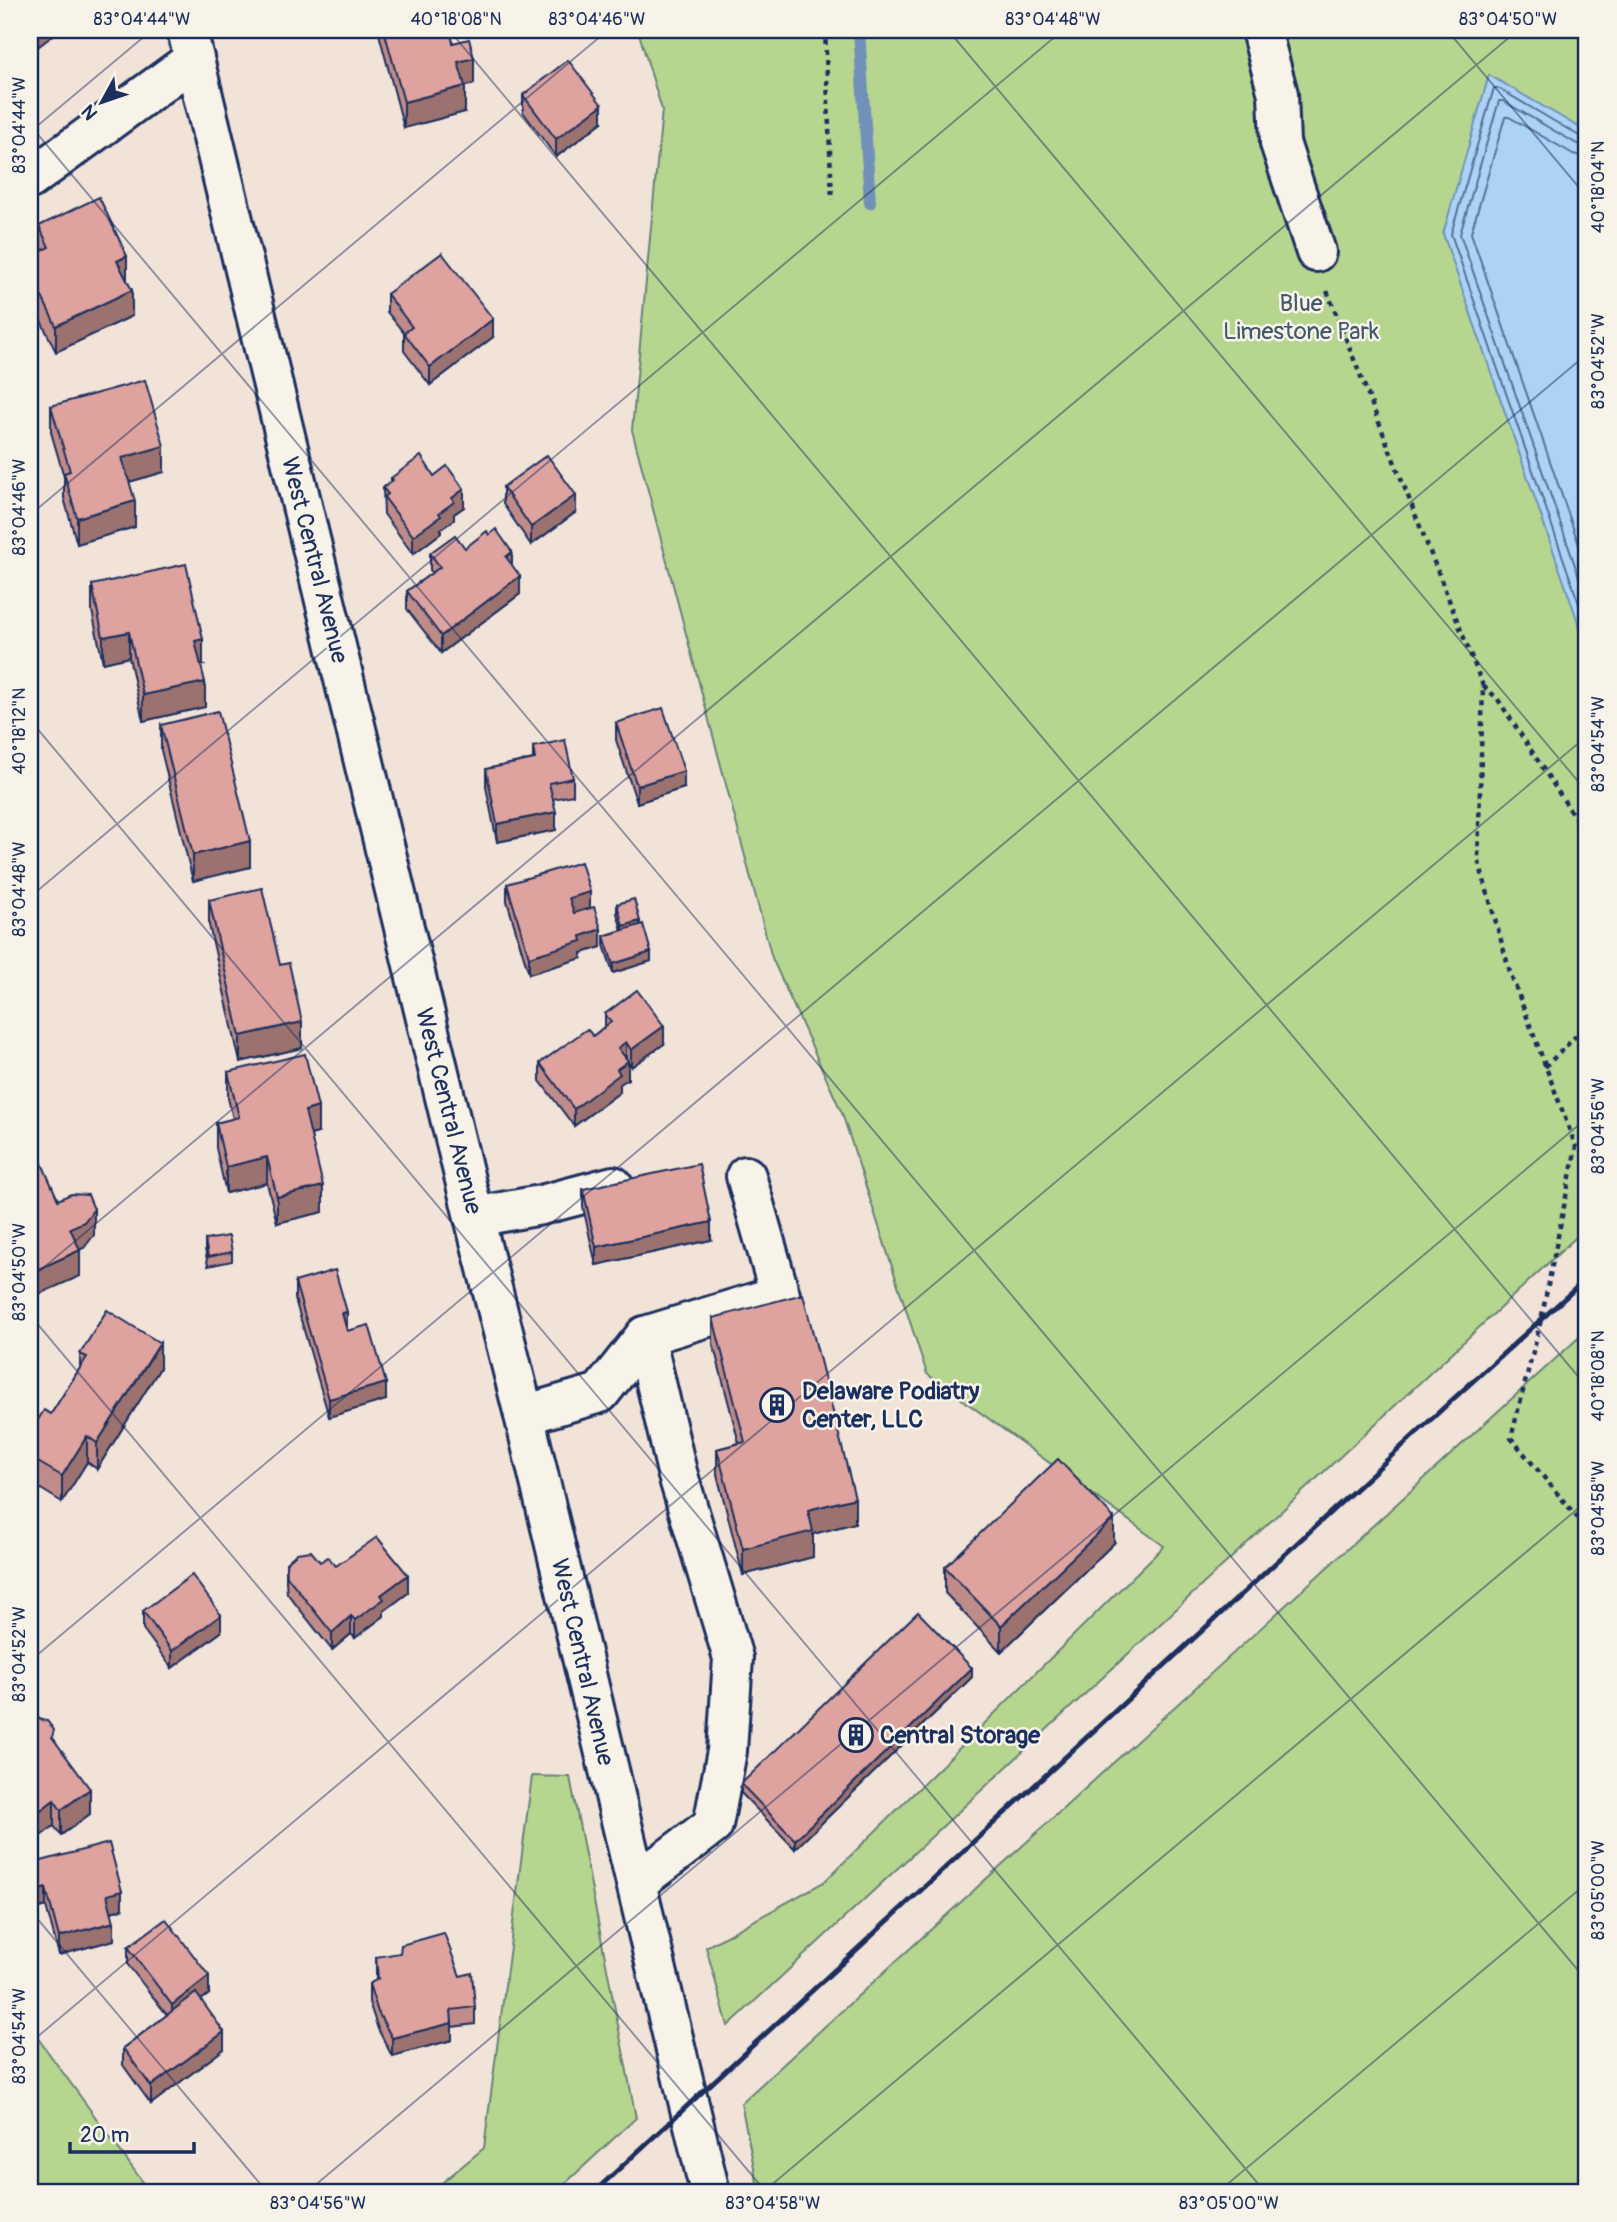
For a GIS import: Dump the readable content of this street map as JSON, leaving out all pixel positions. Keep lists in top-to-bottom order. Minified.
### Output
{"streets":{"main road":["West Central Avenue"]},"parks":["Blue Limestone Park"],"places":{"building":["Delaware Podiatry Center, LLC","Central Storage"]},"scale_bar":"20 m","north":"bottom left","coordinates":["83°04'44\"W","40°18'08\"N","83°04'46\"W","83°04'48\"W","83°04'50\"W","40°18'04\"N","83°04'52\"W","40°18'12\"N","83°04'54\"W","83°04'56\"W","83°04'58\"W","83°05'00\"W"]}
